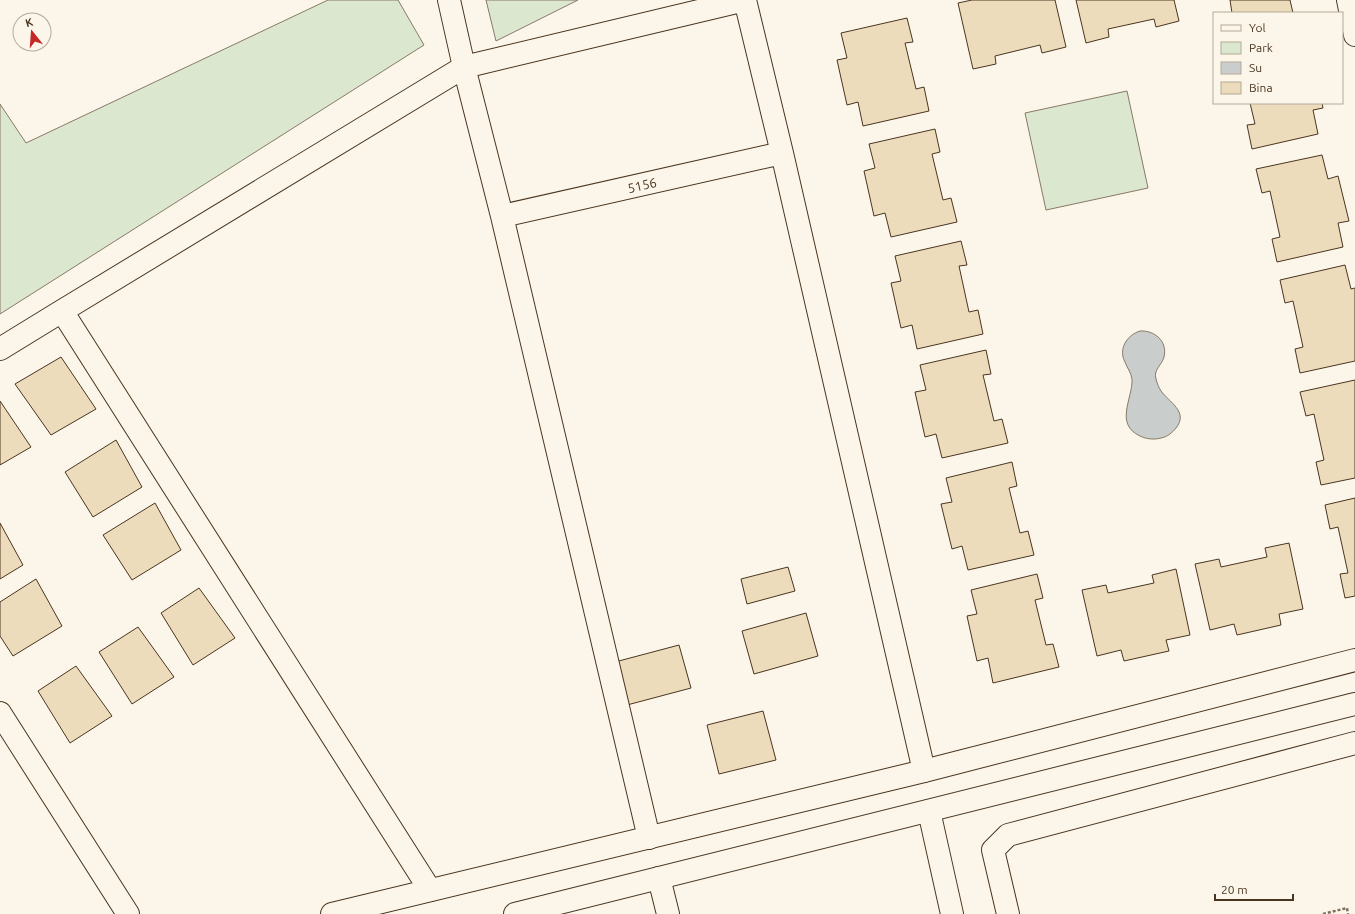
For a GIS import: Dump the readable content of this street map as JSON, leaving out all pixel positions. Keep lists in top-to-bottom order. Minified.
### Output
{"streets":{"street":["5156"]},"legend":["Yol","Park","Su","Bina"],"scale_bar":"20 m","north":"top"}
